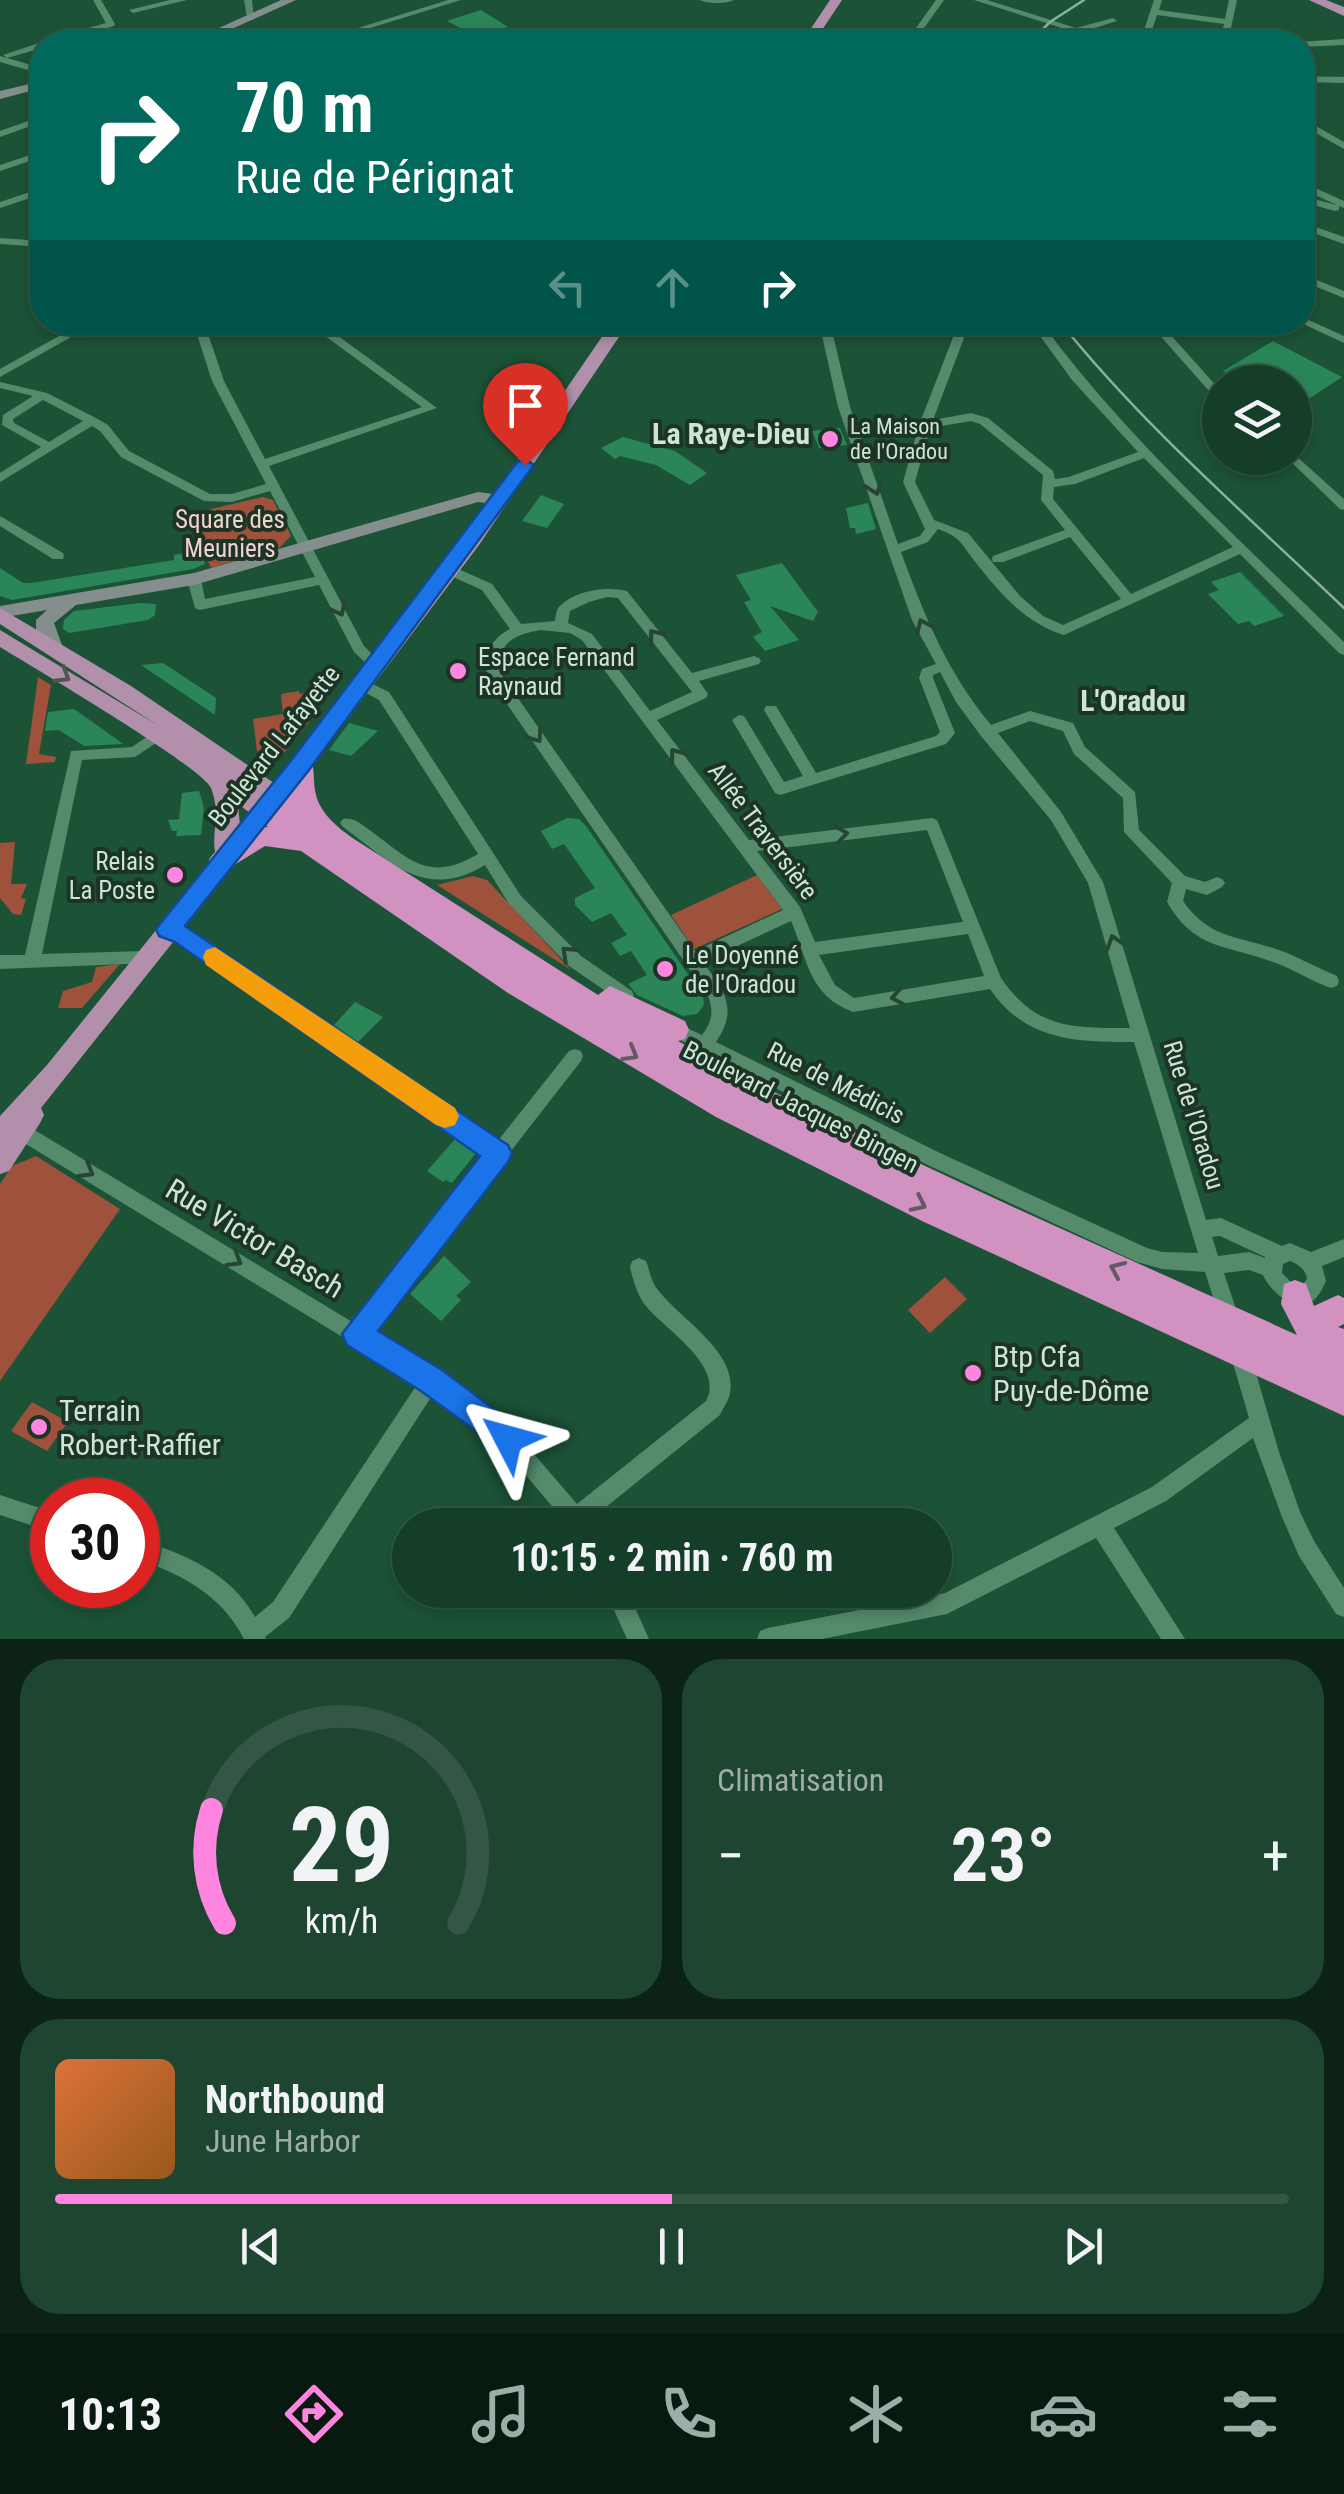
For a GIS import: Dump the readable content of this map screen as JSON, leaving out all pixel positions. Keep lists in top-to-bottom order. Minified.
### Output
{"streets":{"highway":["Boulevard Jacques Bingen"],"main road":["Boulevard Lafayette"],"street":["Allée Traversière","Rue de Médicis","Rue de l'Oradou","Rue Victor Basch"]},"crossings":[["Boulevard Lafayette","Rue de Médicis"],["Boulevard Lafayette","Boulevard Jacques Bingen"],["Boulevard Lafayette","Rue Victor Basch"],["Rue de Médicis","Rue de l'Oradou"]],"one_way":["Allée Traversière","Rue Victor Basch"],"districts":["La Raye-Dieu","L'Oradou"],"parks":["Square des Meuniers"],"places":["La Maison de l'Oradou","Espace Fernand Raynaud","Relais La Poste","Le Doyenné de l'Oradou","Btp Cfa Puy-de-Dôme","Terrain Robert-Raffier"],"page":{"turn":["70 m","Rue de Pérignat"],"limit":"30","trip":"10:15 · 2 min · 760 m","tile":"Climatisation","heat":["−","23°","+"],"song":["Northbound","June Harbor"],"tabs":"10:13","gauge":["29","km/h"]}}
